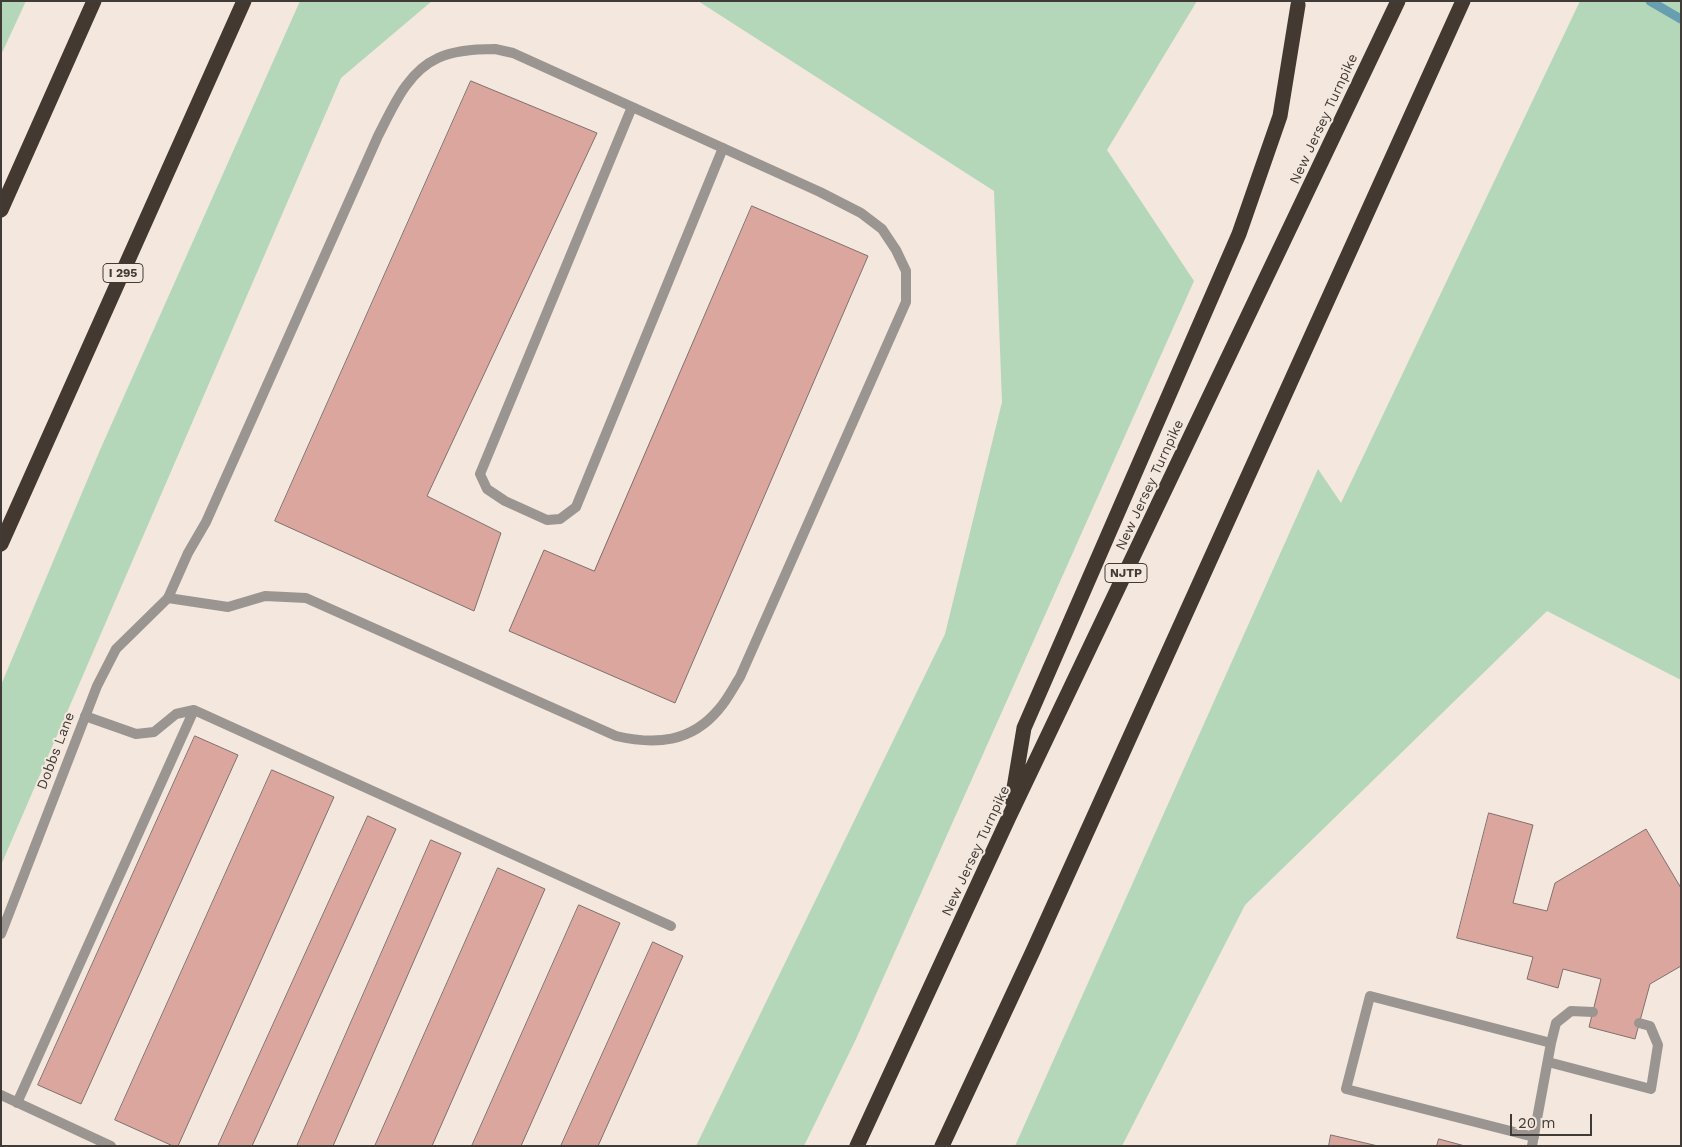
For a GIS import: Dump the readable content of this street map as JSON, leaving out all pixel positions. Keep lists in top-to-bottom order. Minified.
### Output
{"streets":{"highway":["New Jersey Turnpike","I 295","NJTP"],"street":["Dobbs Lane"]},"scale_bar":"20 m"}
